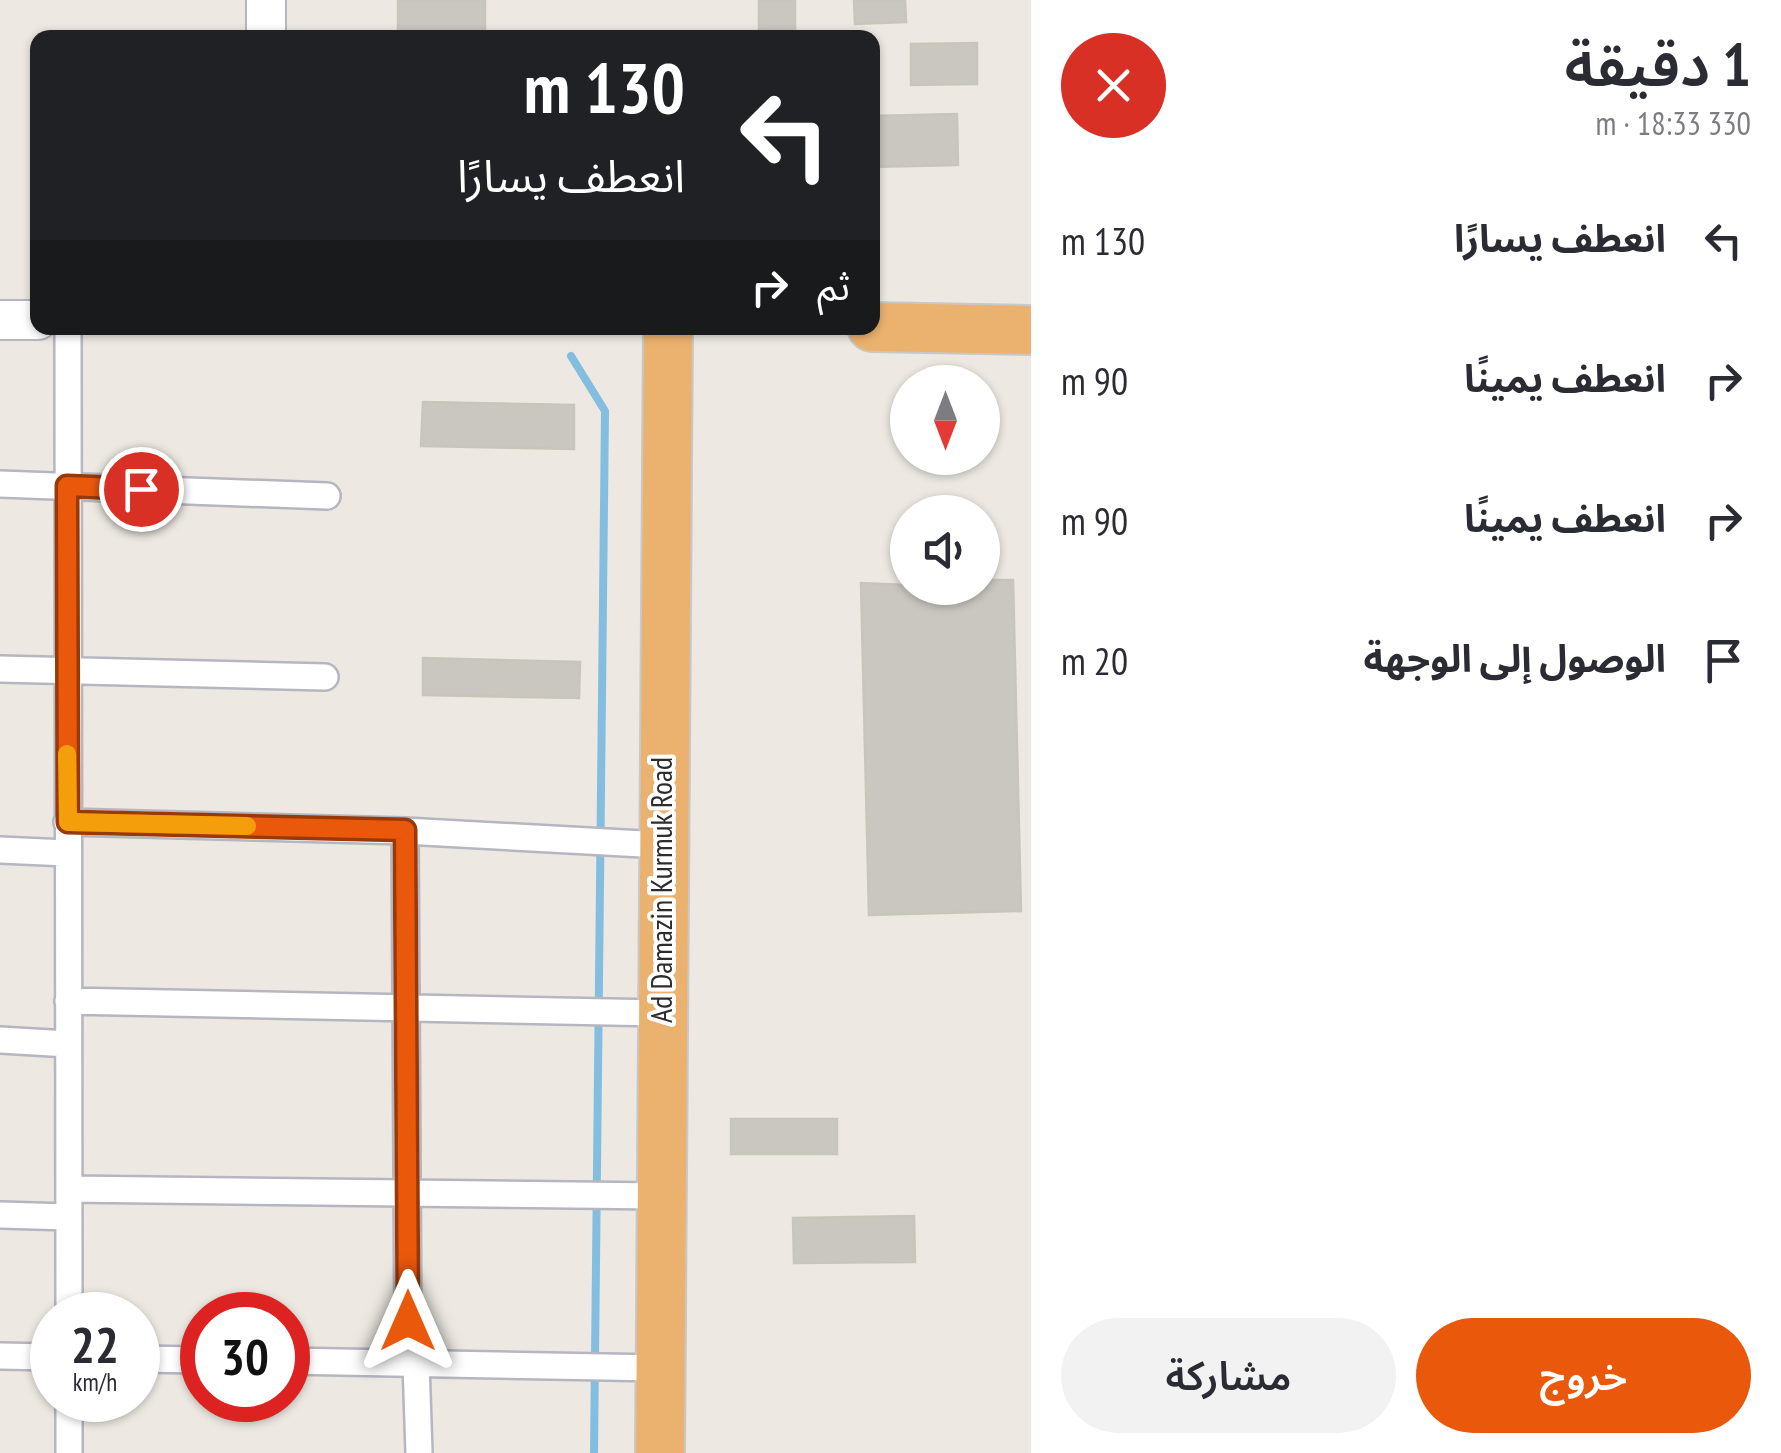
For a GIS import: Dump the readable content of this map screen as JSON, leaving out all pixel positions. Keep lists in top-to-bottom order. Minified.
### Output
{"streets":{"highway":["Ad Damazin Kurmuk Road"]},"north":"bottom","page":{"heading":["1 دقيقة","330 m · 18:33"],"turn":["130 m","انعطف يسارًا"],"list":[{"name":"انعطف يسارًا","value":"130 m"},{"name":"انعطف يمينًا","value":"90 m"},{"name":"انعطف يمينًا","value":"90 m"},{"name":"الوصول إلى الوجهة","value":"20 m"}],"then":"ثم","speed":"22 km/h","limit":"30","buttons":["خروج","مشاركة"]}}
